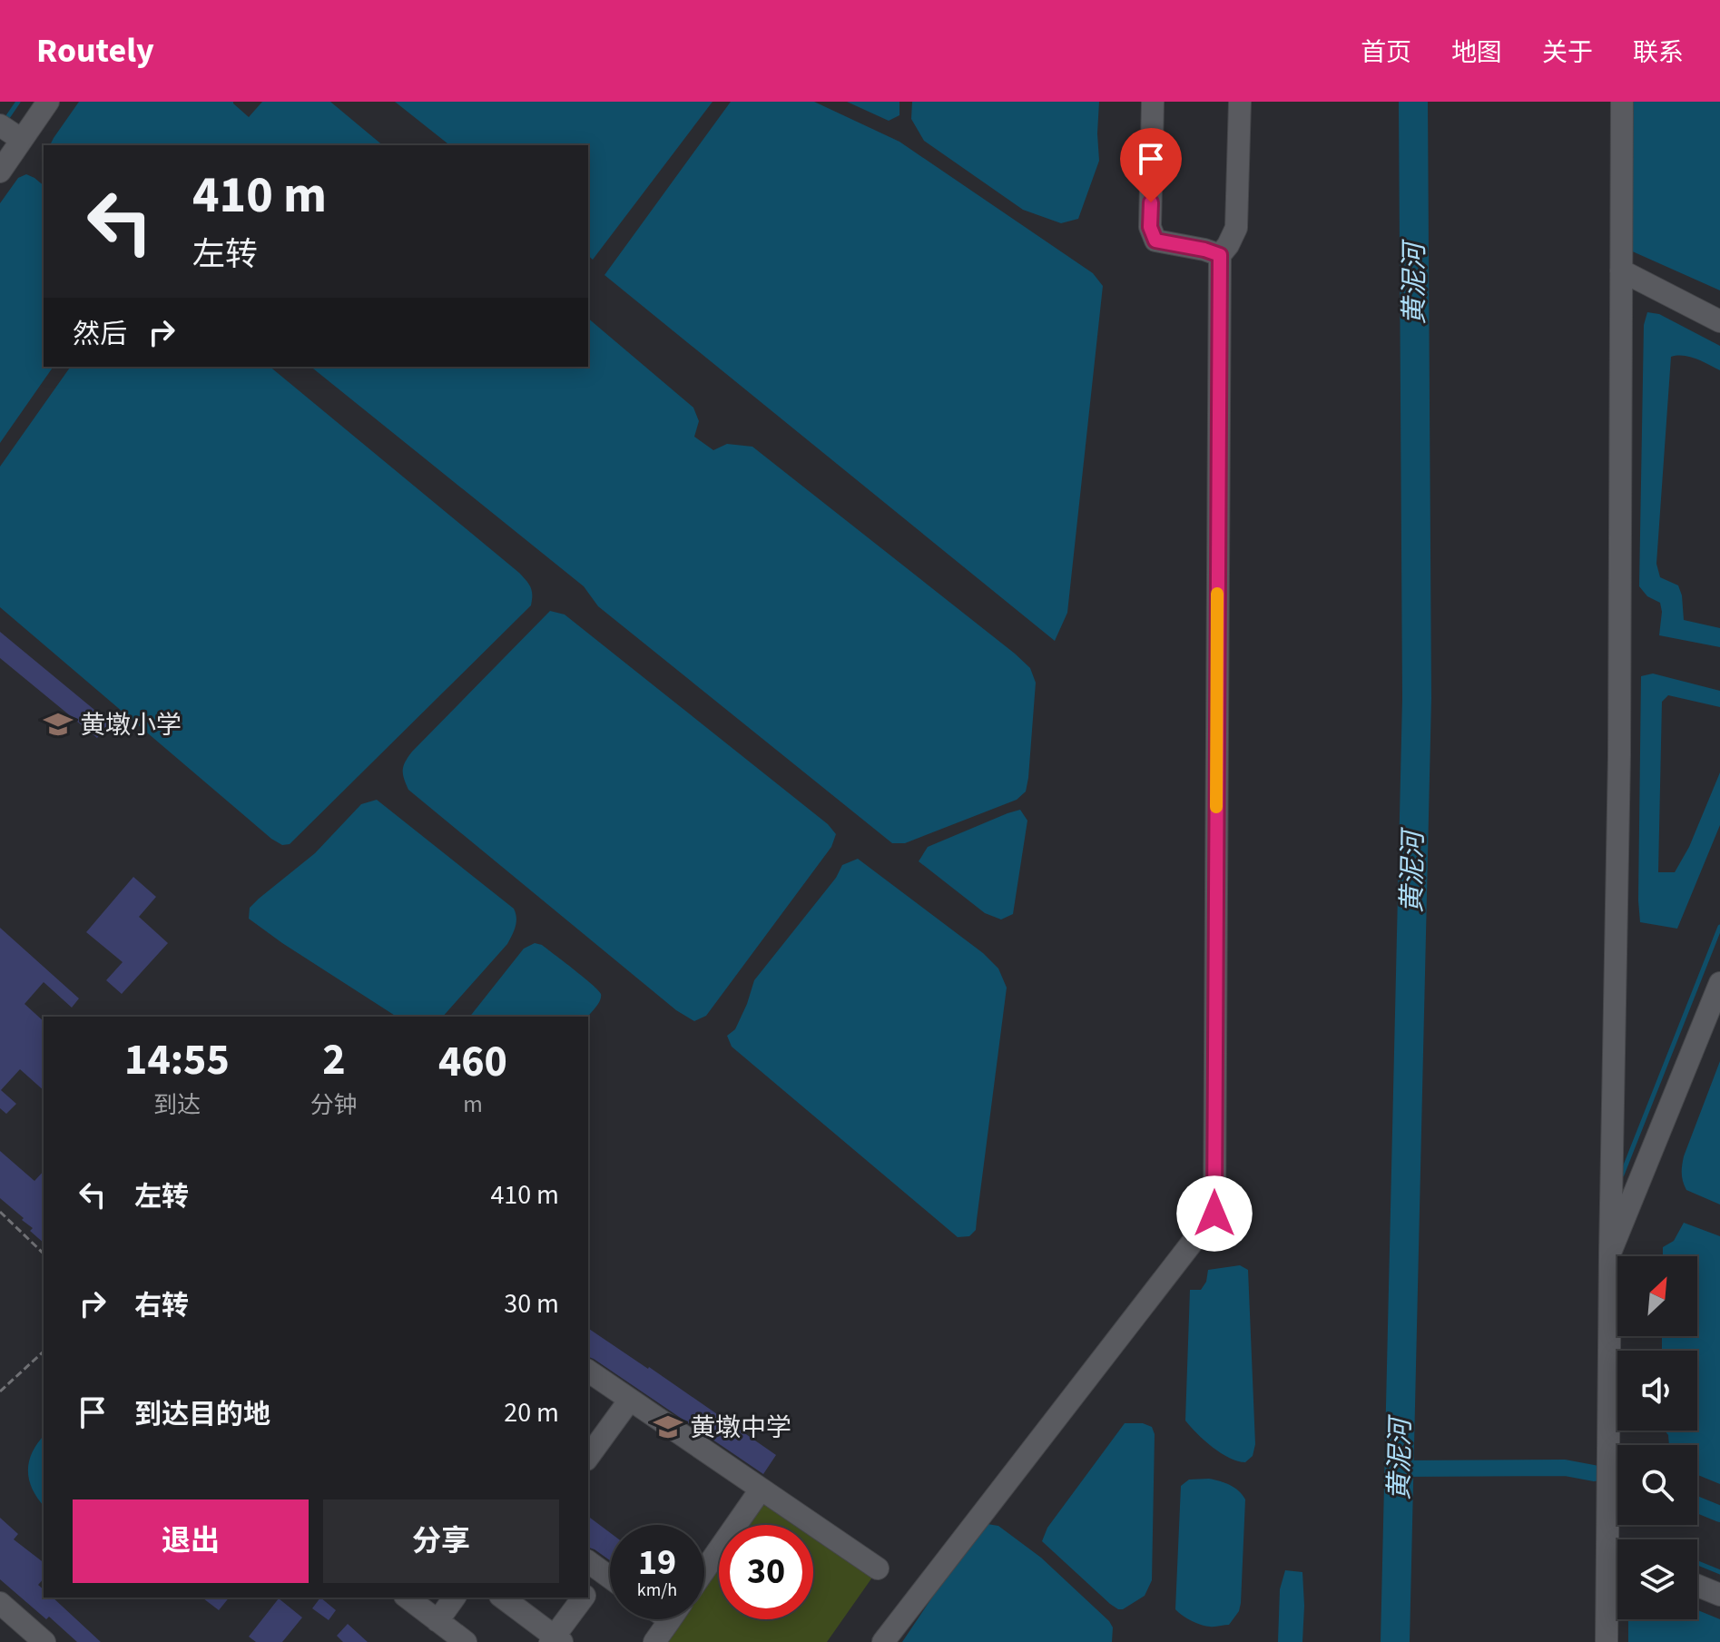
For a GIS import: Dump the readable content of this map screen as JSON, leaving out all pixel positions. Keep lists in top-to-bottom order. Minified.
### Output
{"water":["黄泥河"],"places":{"school or university":["黄墩小学","黄墩中学"]},"north":"top right","page":{"header":"Routely","nav":["首页","地图","关于","联系"],"turn":["410 m","左转"],"then":"然后","eta":["14:55","到达","2","分钟","460","m"],"list":[{"name":"左转","value":"410 m"},{"name":"右转","value":"30 m"},{"name":"到达目的地","value":"20 m"}],"buttons":["退出","分享"],"speed":"19 km/h","limit":"30"}}
